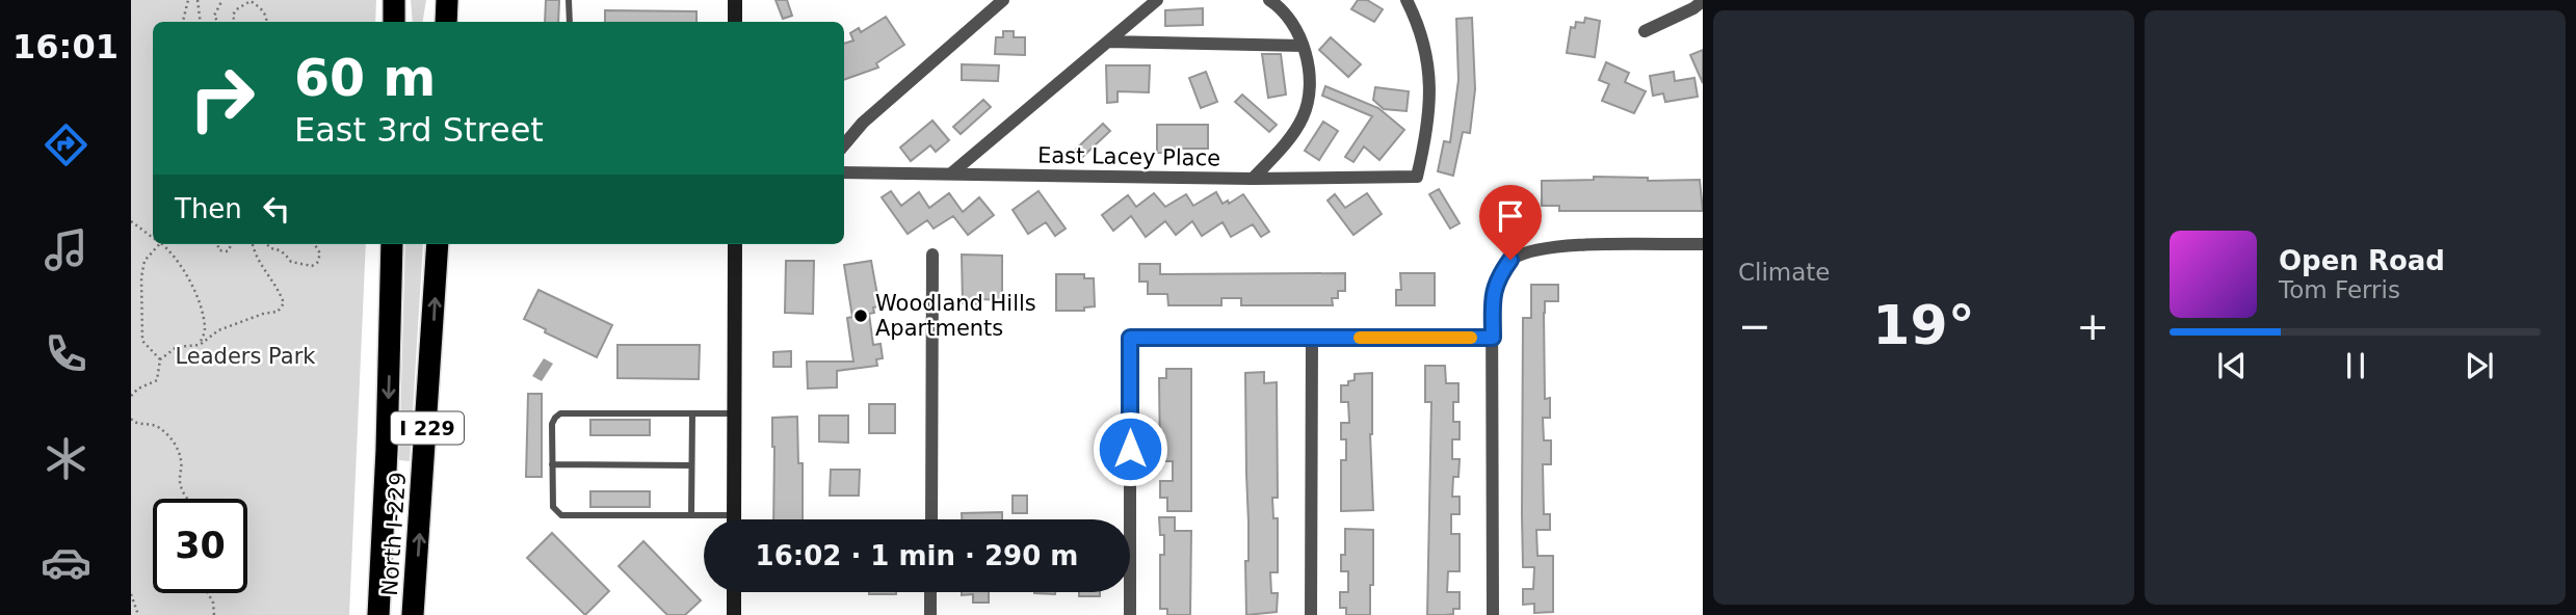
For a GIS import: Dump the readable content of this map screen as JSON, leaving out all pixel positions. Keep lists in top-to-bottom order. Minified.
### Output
{"streets":{"highway":["I 229","North I-229"],"street":["East Lacey Place"]},"parks":["Leaders Park"],"places":["Woodland Hills Apartments"],"page":{"tabs":"16:01","tile":"Climate","turn":["60 m","East 3rd Street"],"then":"Then","song":["Open Road","Tom Ferris"],"heat":["−","19°","+"],"limit":"30","trip":"16:02 · 1 min · 290 m"}}
